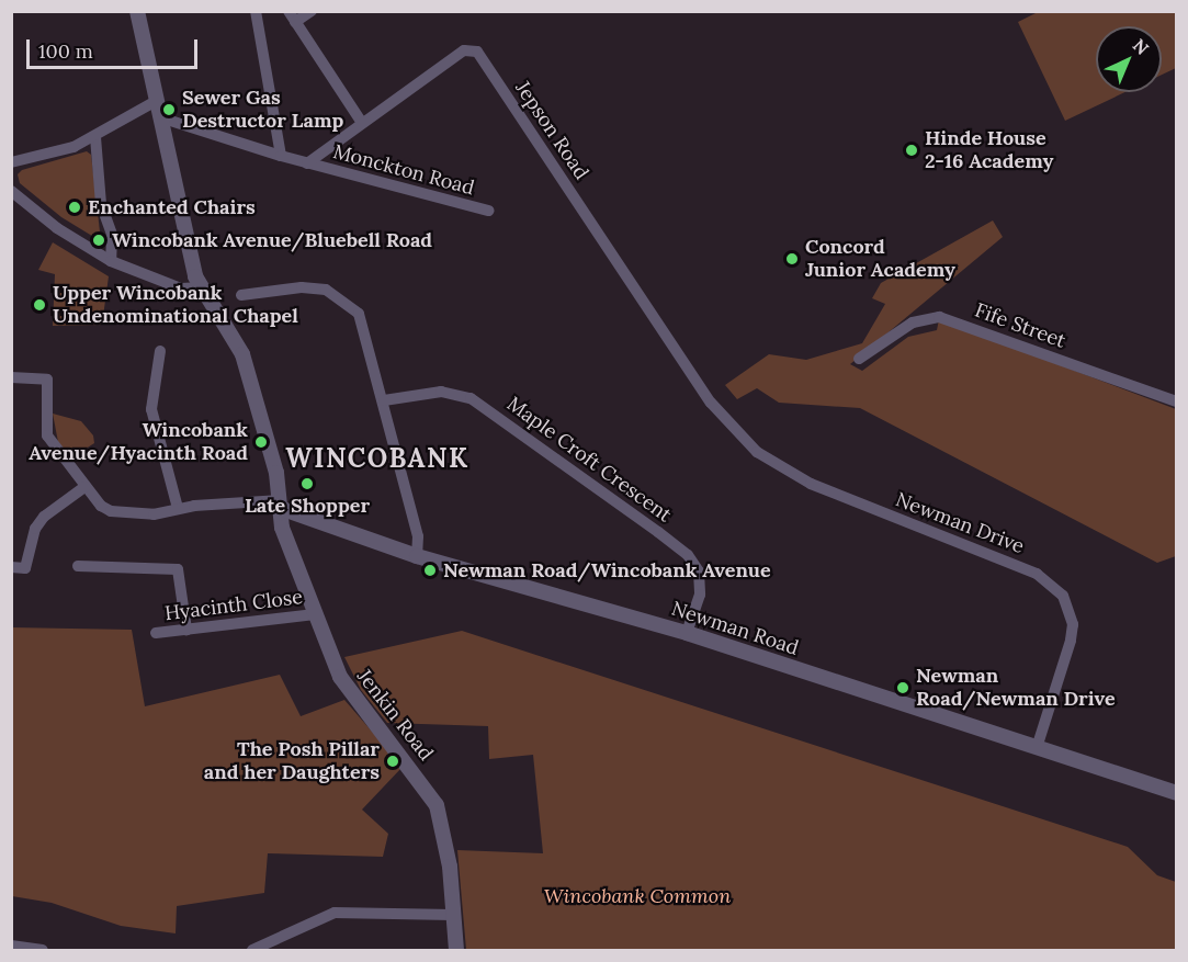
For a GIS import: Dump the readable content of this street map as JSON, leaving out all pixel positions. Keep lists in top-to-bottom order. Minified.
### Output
{"streets":{"street":["Jepson Road","Monckton Road","Fife Street","Maple Croft Crescent","Newman Drive","Hyacinth Close","Newman Road","Jenkin Road"]},"crossings":[["Jepson Road","Monckton Road"],["Jepson Road","Newman Drive"],["Monckton Road","Jenkin Road"],["Maple Croft Crescent","Newman Road"],["Newman Drive","Newman Road"],["Hyacinth Close","Jenkin Road"],["Newman Road","Jenkin Road"]],"districts":["WINCOBANK"],"parks":["Wincobank Common"],"places":["Sewer Gas Destructor Lamp","Hinde House 2-16 Academy","Enchanted Chairs","Wincobank Avenue/Bluebell Road","Concord Junior Academy","Upper Wincobank Undenominational Chapel","Wincobank Avenue/Hyacinth Road","Late Shopper","Newman Road/Wincobank Avenue","Newman Road/Newman Drive","The Posh Pillar and her Daughters"],"scale_bar":"100 m","north":"top right"}
